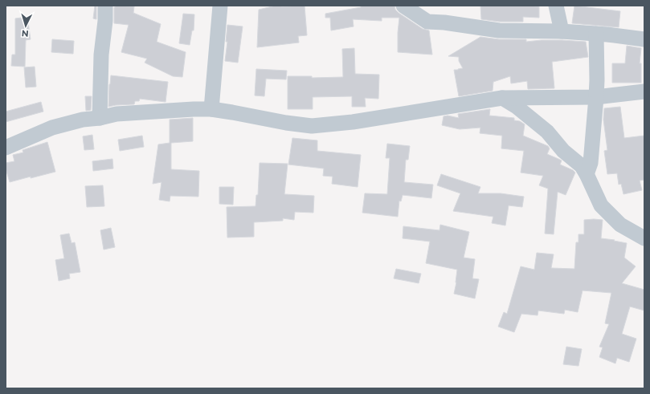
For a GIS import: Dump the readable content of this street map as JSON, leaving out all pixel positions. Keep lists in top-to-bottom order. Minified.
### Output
{"north":"bottom"}
